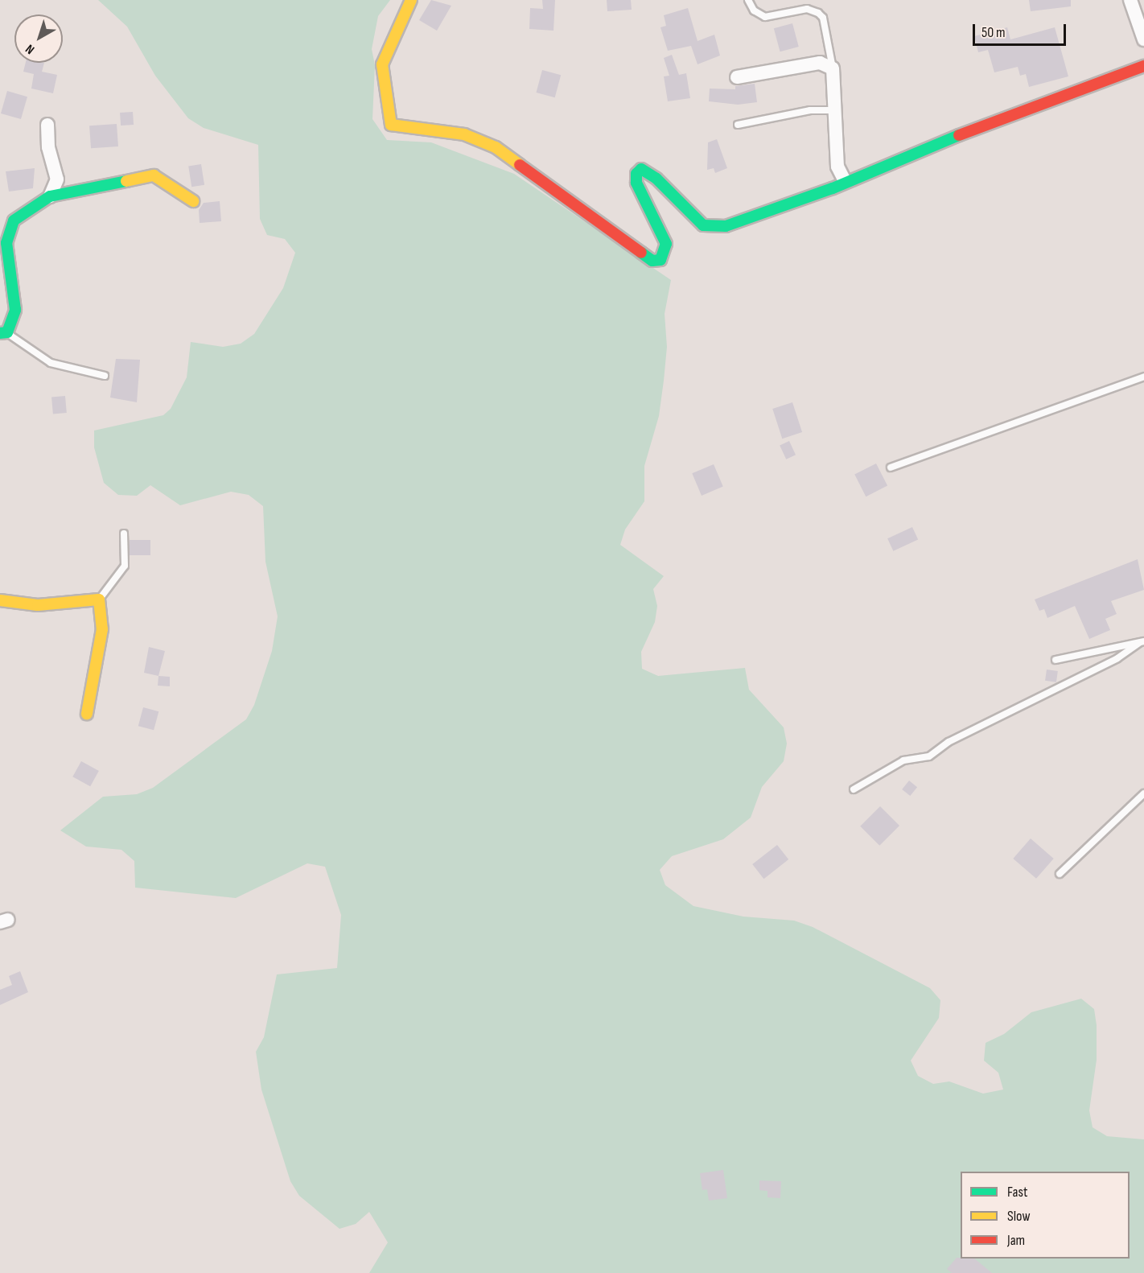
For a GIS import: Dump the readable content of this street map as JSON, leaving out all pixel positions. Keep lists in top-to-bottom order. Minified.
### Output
{"legend":["Fast","Slow","Jam"],"scale_bar":"50 m","north":"bottom left"}
